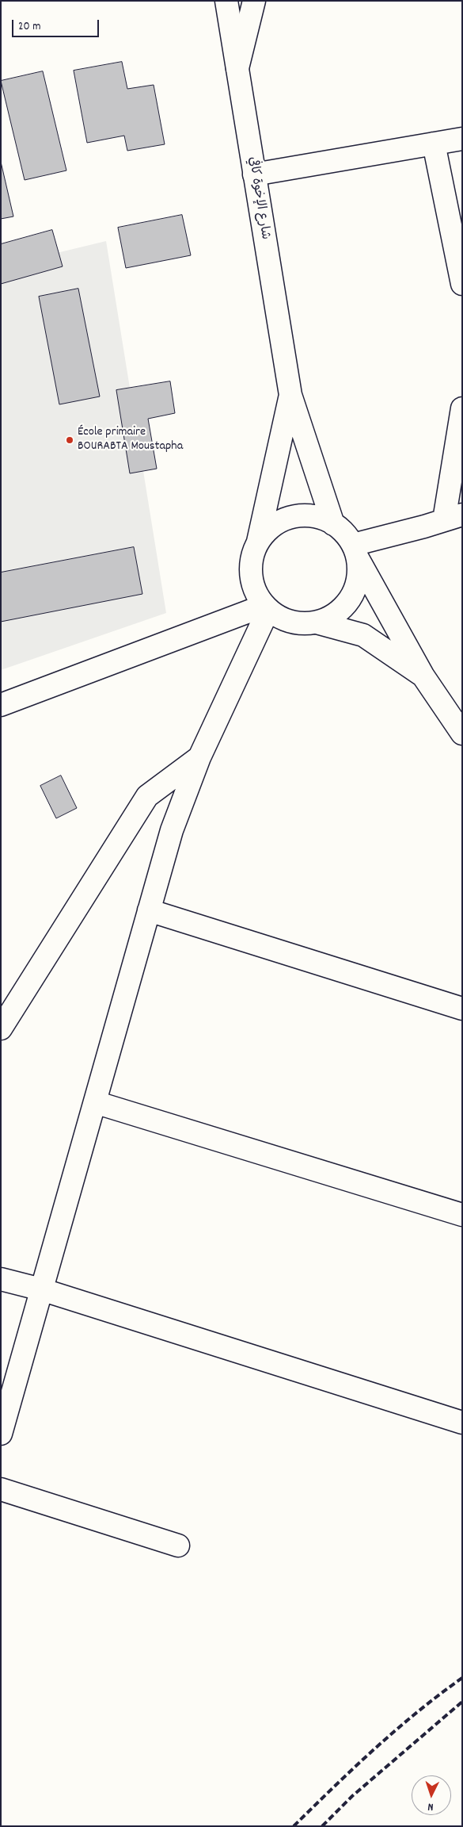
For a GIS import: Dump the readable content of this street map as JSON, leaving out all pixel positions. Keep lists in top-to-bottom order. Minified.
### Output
{"streets":{"street":["شارع الإخوة كافي"]},"places":["École primaire BOURABTA Moustapha"],"scale_bar":"20 m","north":"bottom"}
